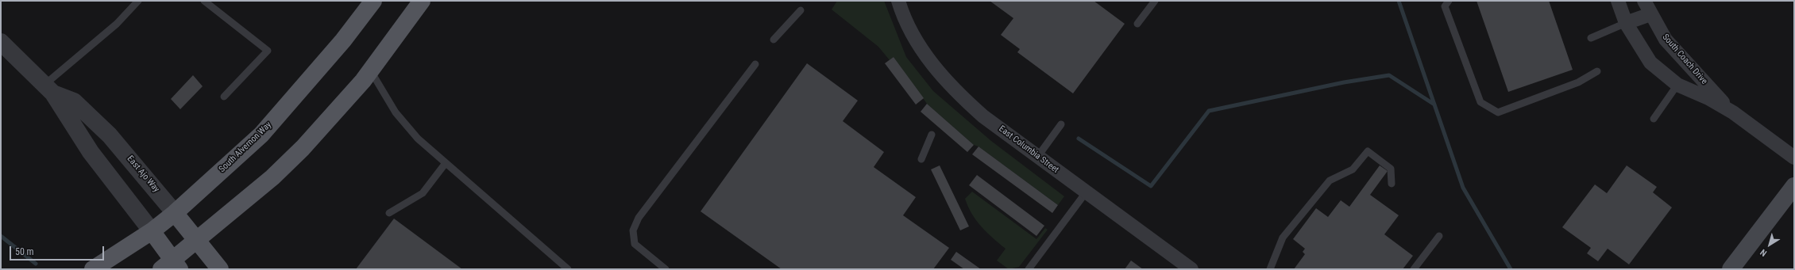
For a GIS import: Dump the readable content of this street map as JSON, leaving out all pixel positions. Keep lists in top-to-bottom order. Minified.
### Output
{"streets":{"main road":["South Alvernon Way","East Ajo Way"],"street":["South Coach Drive","East Columbia Street"]},"crossings":[["South Alvernon Way","East Ajo Way"]],"scale_bar":"50 m","north":"bottom left"}
